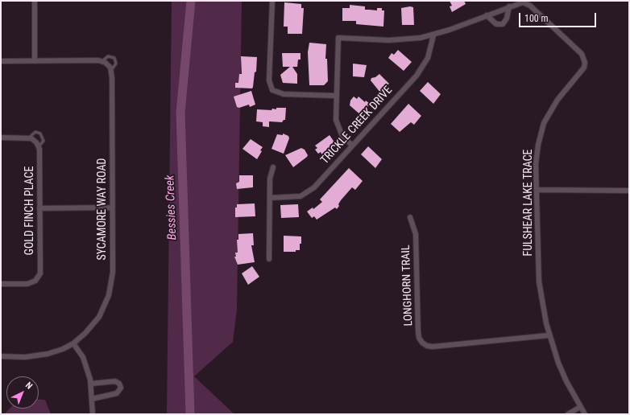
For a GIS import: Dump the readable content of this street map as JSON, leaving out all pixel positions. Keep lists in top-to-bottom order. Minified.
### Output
{"streets":{"street":["TRICKLE CREEK DRIVE","FULSHEAR LAKE TRACE","SYCAMORE WAY ROAD","GOLD FINCH PLACE","LONGHORN TRAIL"]},"crossings":[["FULSHEAR LAKE TRACE","LONGHORN TRAIL"]],"water":["Bessies Creek"],"scale_bar":"100 m","north":"top right"}
